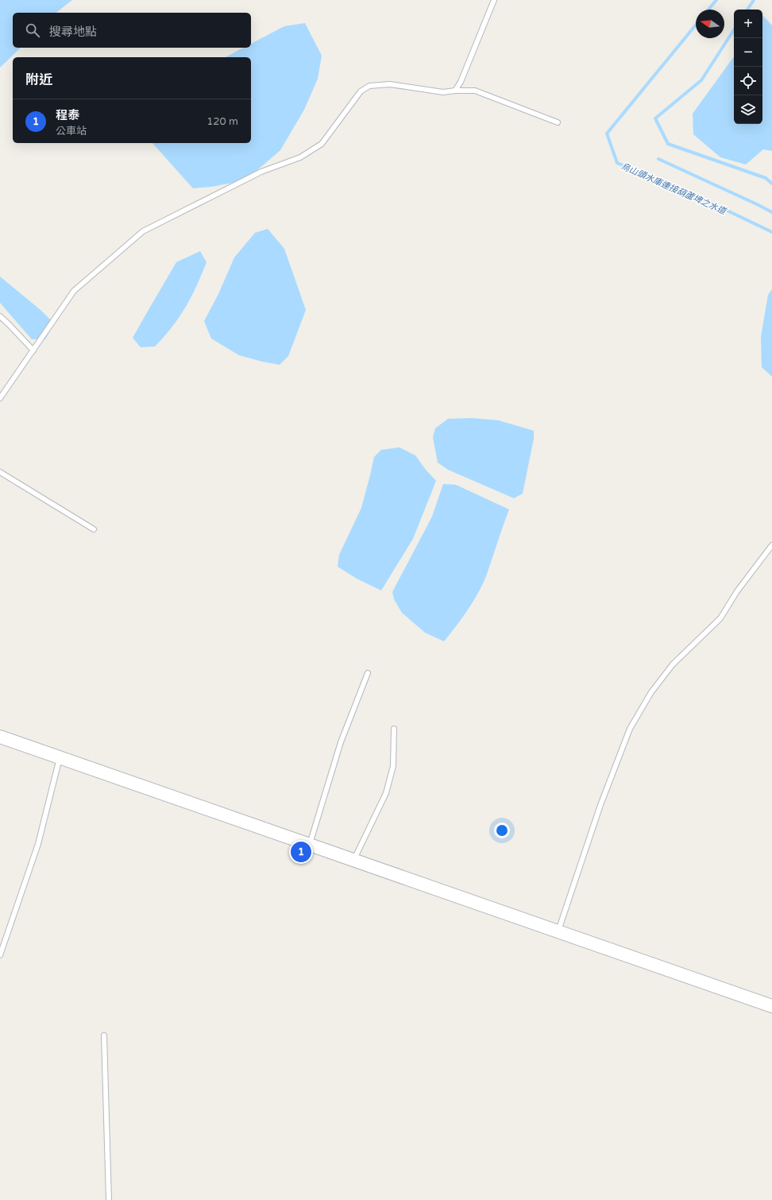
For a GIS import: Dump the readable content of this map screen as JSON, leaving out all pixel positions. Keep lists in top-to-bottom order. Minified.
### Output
{"water":["烏山頭水庫連接葫蘆埤之水道"],"north":"left","page":{"map_buttons":["+","−"],"search":"搜尋地點","heading":"附近","list":[{"mark":"1","name":"程泰","note":"公車站","value":"120 m"}],"pins":"1"}}
